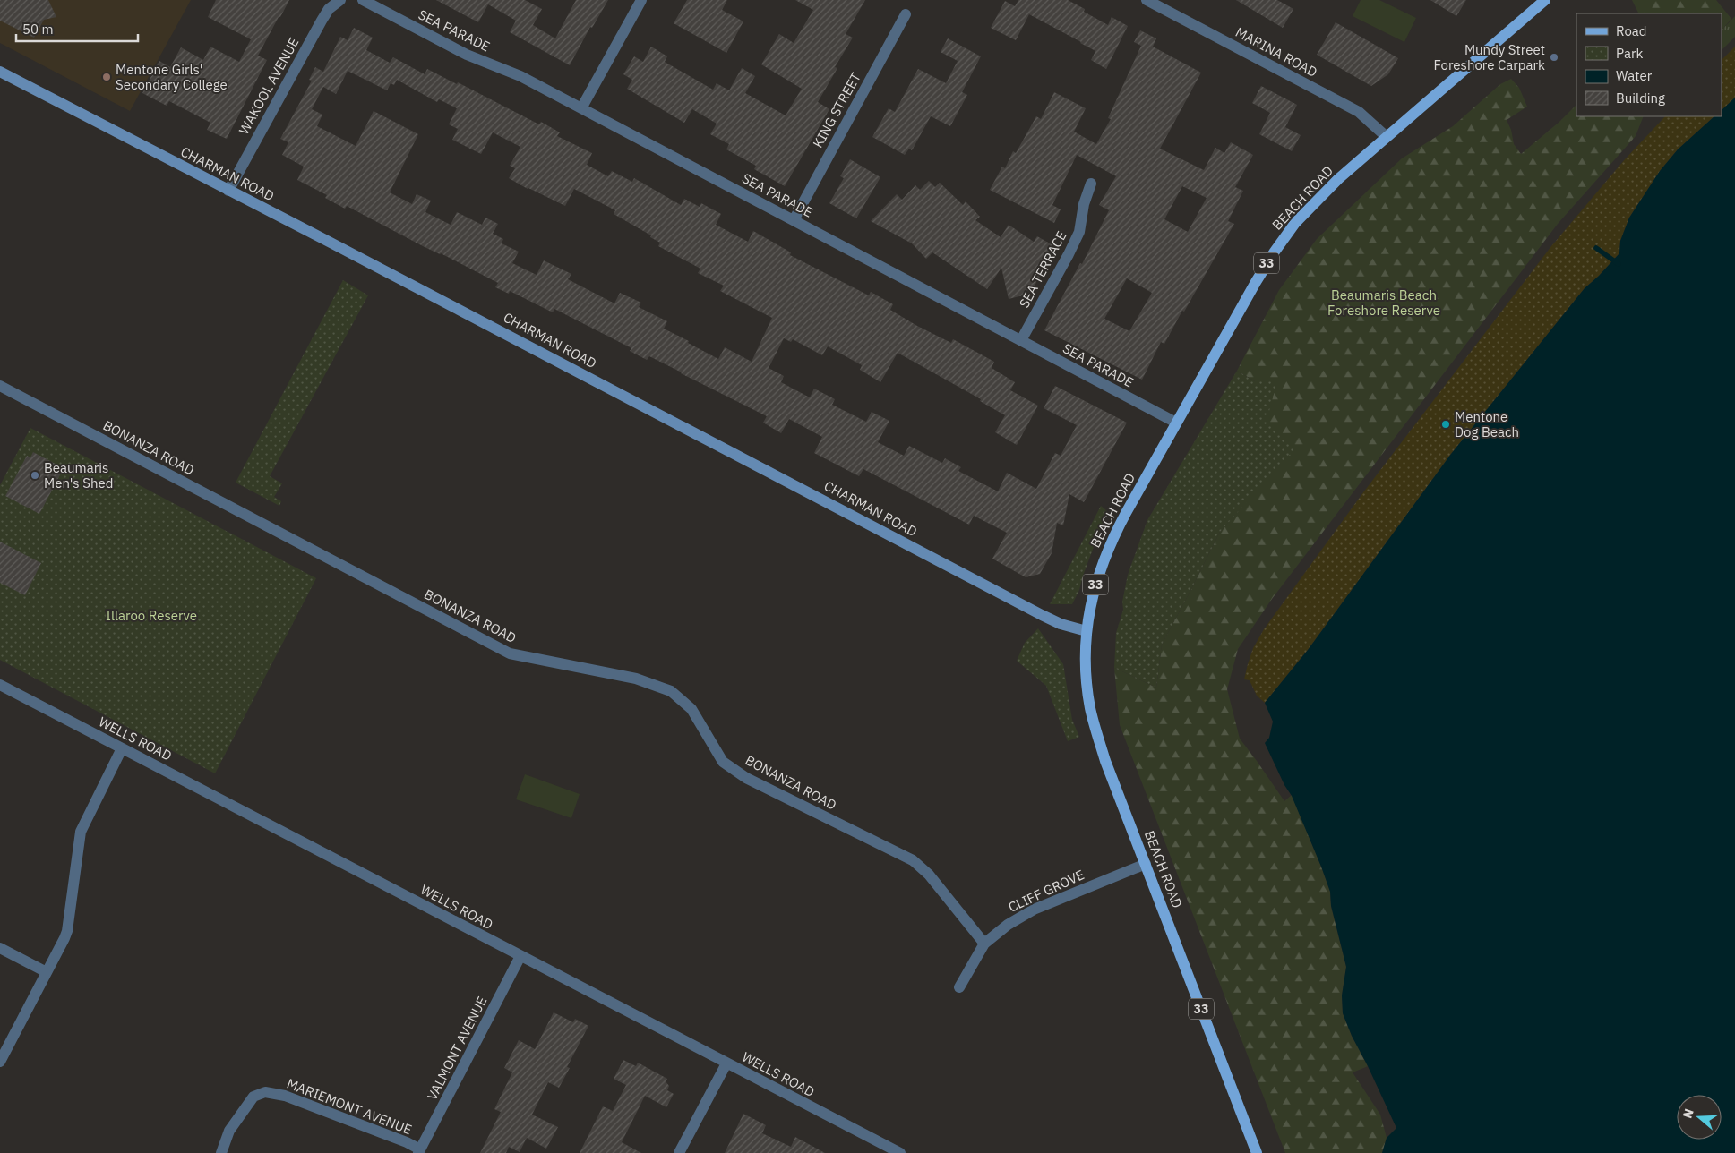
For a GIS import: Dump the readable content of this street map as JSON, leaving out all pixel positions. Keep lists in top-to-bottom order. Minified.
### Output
{"streets":{"main road":["CHARMAN ROAD","BEACH ROAD","33"],"street":["SEA PARADE","MARINA ROAD","WAKOOL AVENUE","KING STREET","SEA TERRACE","BONANZA ROAD","WELLS ROAD","CLIFF GROVE","VALMONT AVENUE","MARIEMONT AVENUE"]},"crossings":[["SEA PARADE","KING STREET"],["SEA PARADE","BEACH ROAD"],["SEA PARADE","SEA TERRACE"],["MARINA ROAD","BEACH ROAD"],["WAKOOL AVENUE","CHARMAN ROAD"],["CHARMAN ROAD","BEACH ROAD"],["BEACH ROAD","CLIFF GROVE"],["BONANZA ROAD","CLIFF GROVE"],["WELLS ROAD","VALMONT AVENUE"],["VALMONT AVENUE","MARIEMONT AVENUE"]],"parks":["Beaumaris Beach Foreshore Reserve","Illaroo Reserve"],"places":["Mundy Street Foreshore Carpark","Mentone Girls' Secondary College","Mentone Dog Beach","Beaumaris Men's Shed"],"legend":["Road","Park","Water","Building"],"scale_bar":"50 m","north":"left"}
